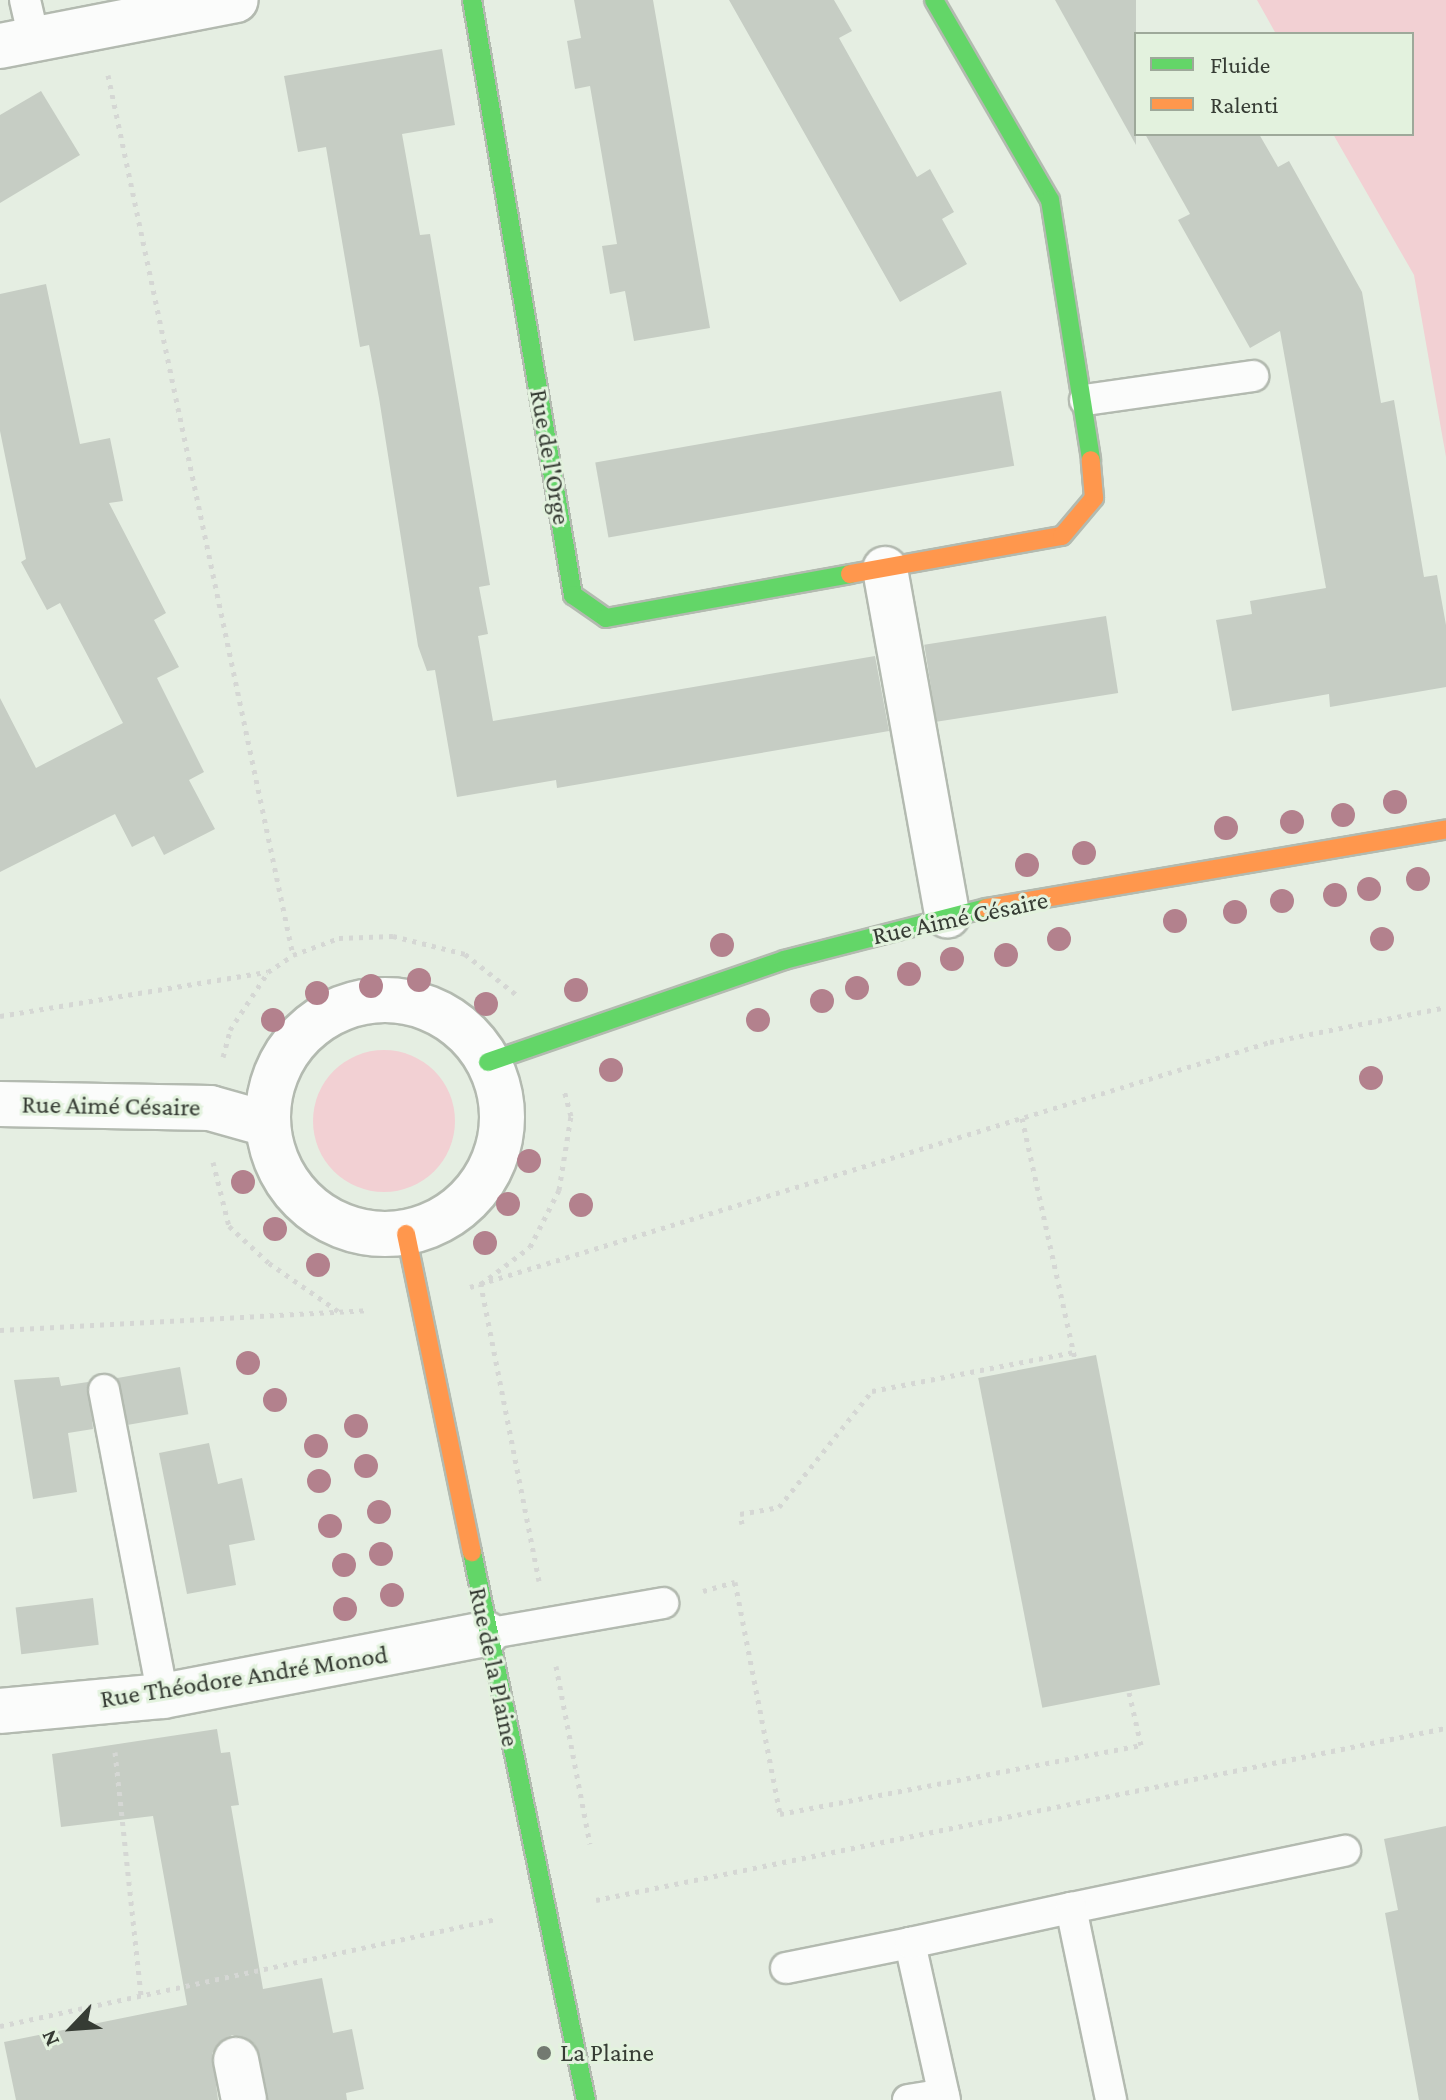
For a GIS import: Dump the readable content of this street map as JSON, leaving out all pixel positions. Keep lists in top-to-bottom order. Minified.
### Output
{"streets":{"street":["Rue de l'Orge","Rue Aimé Césaire","Rue de la Plaine","Rue Théodore André Monod"]},"crossings":[["Rue Aimé Césaire","Rue de la Plaine"],["Rue de la Plaine","Rue Théodore André Monod"]],"places":["La Plaine"],"legend":["Fluide","Ralenti"],"north":"bottom left"}
